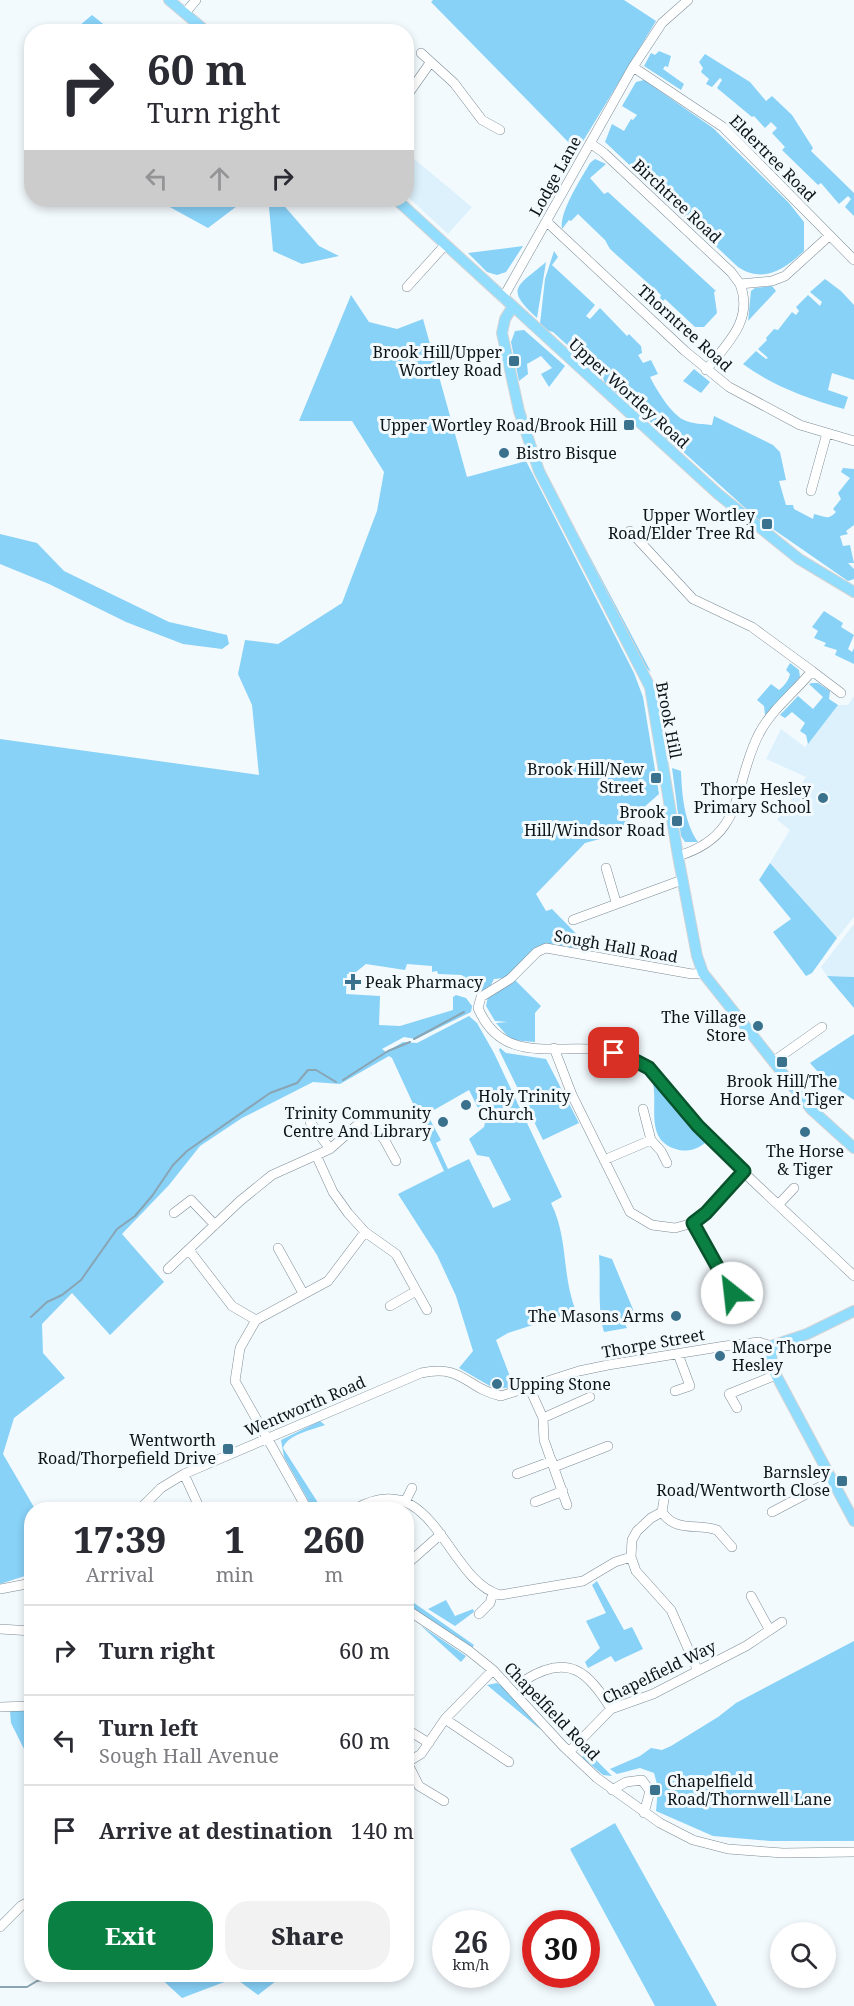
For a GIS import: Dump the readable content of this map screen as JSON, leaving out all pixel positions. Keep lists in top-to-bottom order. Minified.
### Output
{"streets":{"main road":["Upper Wortley Road","Brook Hill","Thorpe Street"],"street":["Eldertree Road","Lodge Lane","Birchtree Road","Thorntree Road","Sough Hall Road","Wentworth Road","Chapelfield Way","Chapelfield Road"]},"crossings":[["Eldertree Road","Lodge Lane"],["Lodge Lane","Birchtree Road"],["Lodge Lane","Thorntree Road"],["Lodge Lane","Upper Wortley Road"],["Upper Wortley Road","Brook Hill"],["Brook Hill","Sough Hall Road"],["Thorpe Street","Wentworth Road"],["Chapelfield Way","Chapelfield Road"]],"places":{"transit":["Brook Hill/Upper Wortley Road","Upper Wortley Road/Brook Hill","Upper Wortley Road/Elder Tree Rd","Brook Hill/New Street","Brook Hill/Windsor Road","Brook Hill/The Horse And Tiger","Wentworth Road/Thorpefield Drive","Barnsley Road/Wentworth Close","Chapelfield Road/Thornwell Lane"],"other":["Bistro Bisque","Thorpe Hesley Primary School","The Village Store","Holy Trinity Church","Trinity Community Centre And Library","The Horse & Tiger","The Masons Arms","Mace Thorpe Hesley","Upping Stone"],"health":["Peak Pharmacy"]},"page":{"turn":["60 m","Turn right"],"eta":["17:39","Arrival","1","min","260","m"],"list":[{"name":"Turn right","value":"60 m"},{"name":"Turn left","note":"Sough Hall Avenue","value":"60 m"},{"name":"Arrive at destination","value":"140 m"}],"buttons":["Exit","Share"],"speed":"26 km/h","limit":"30"}}
